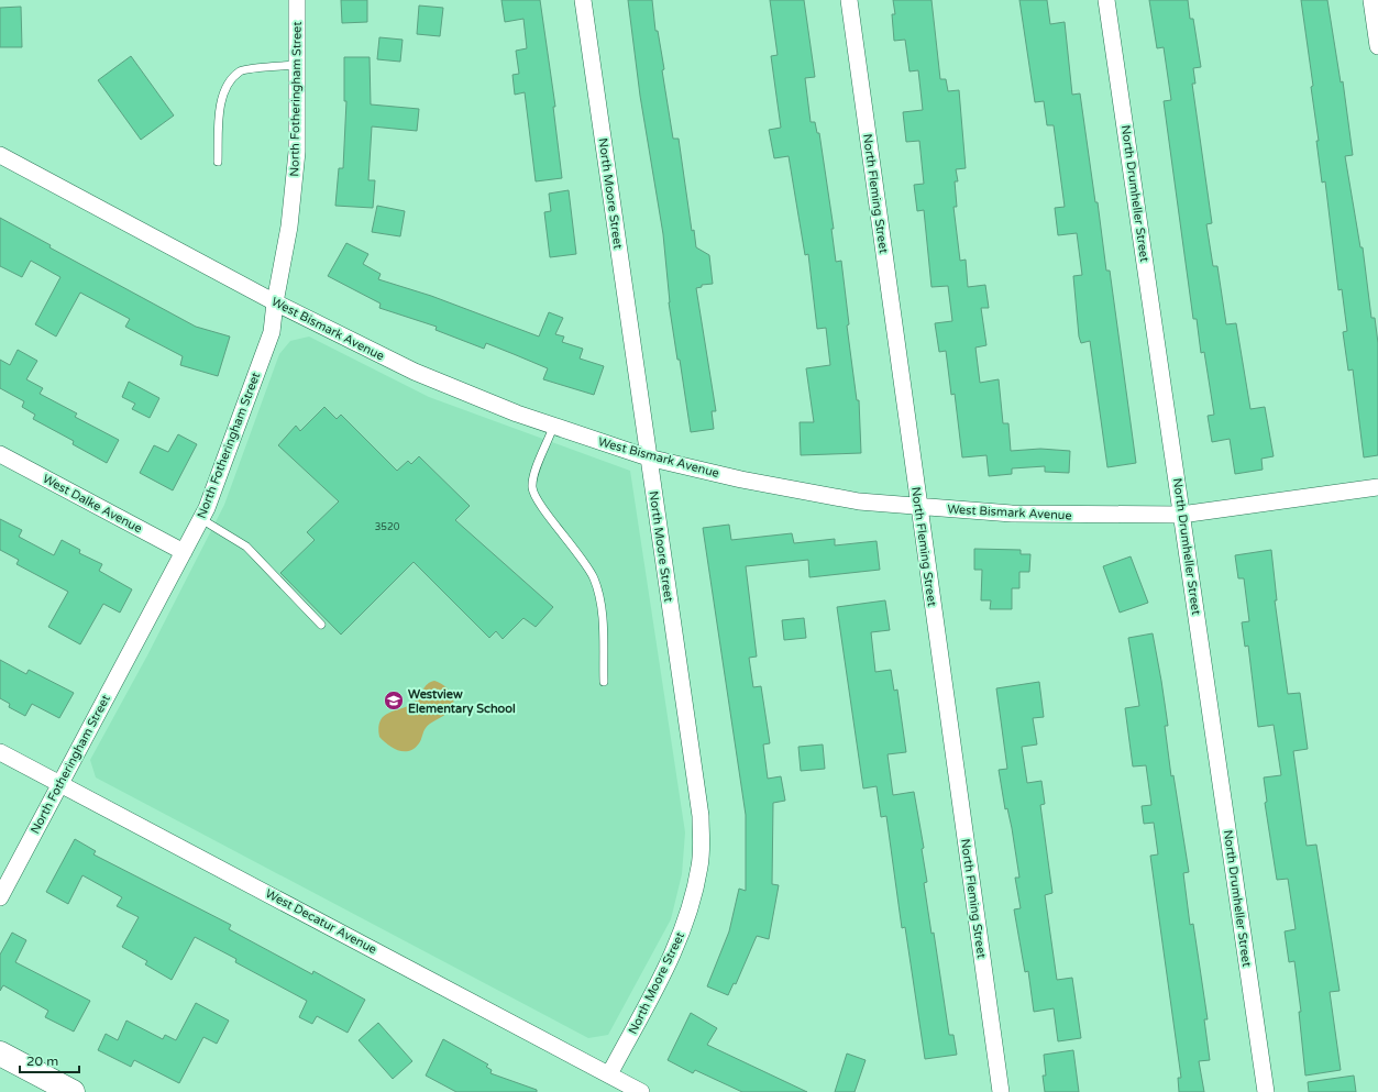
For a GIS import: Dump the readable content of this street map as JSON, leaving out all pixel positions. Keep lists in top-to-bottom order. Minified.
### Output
{"streets":{"street":["North Fotheringham Street","North Moore Street","North Fleming Street","North Drumheller Street","West Bismark Avenue","West Dalke Avenue","West Decatur Avenue"]},"crossings":[["North Fotheringham Street","West Bismark Avenue"],["North Fotheringham Street","West Dalke Avenue"],["North Fotheringham Street","West Decatur Avenue"],["North Moore Street","West Bismark Avenue"],["North Moore Street","West Decatur Avenue"],["North Fleming Street","West Bismark Avenue"],["North Drumheller Street","West Bismark Avenue"]],"places":{"school or university":["Westview Elementary School"]},"house_numbers":["3520"],"scale_bar":"20 m"}
